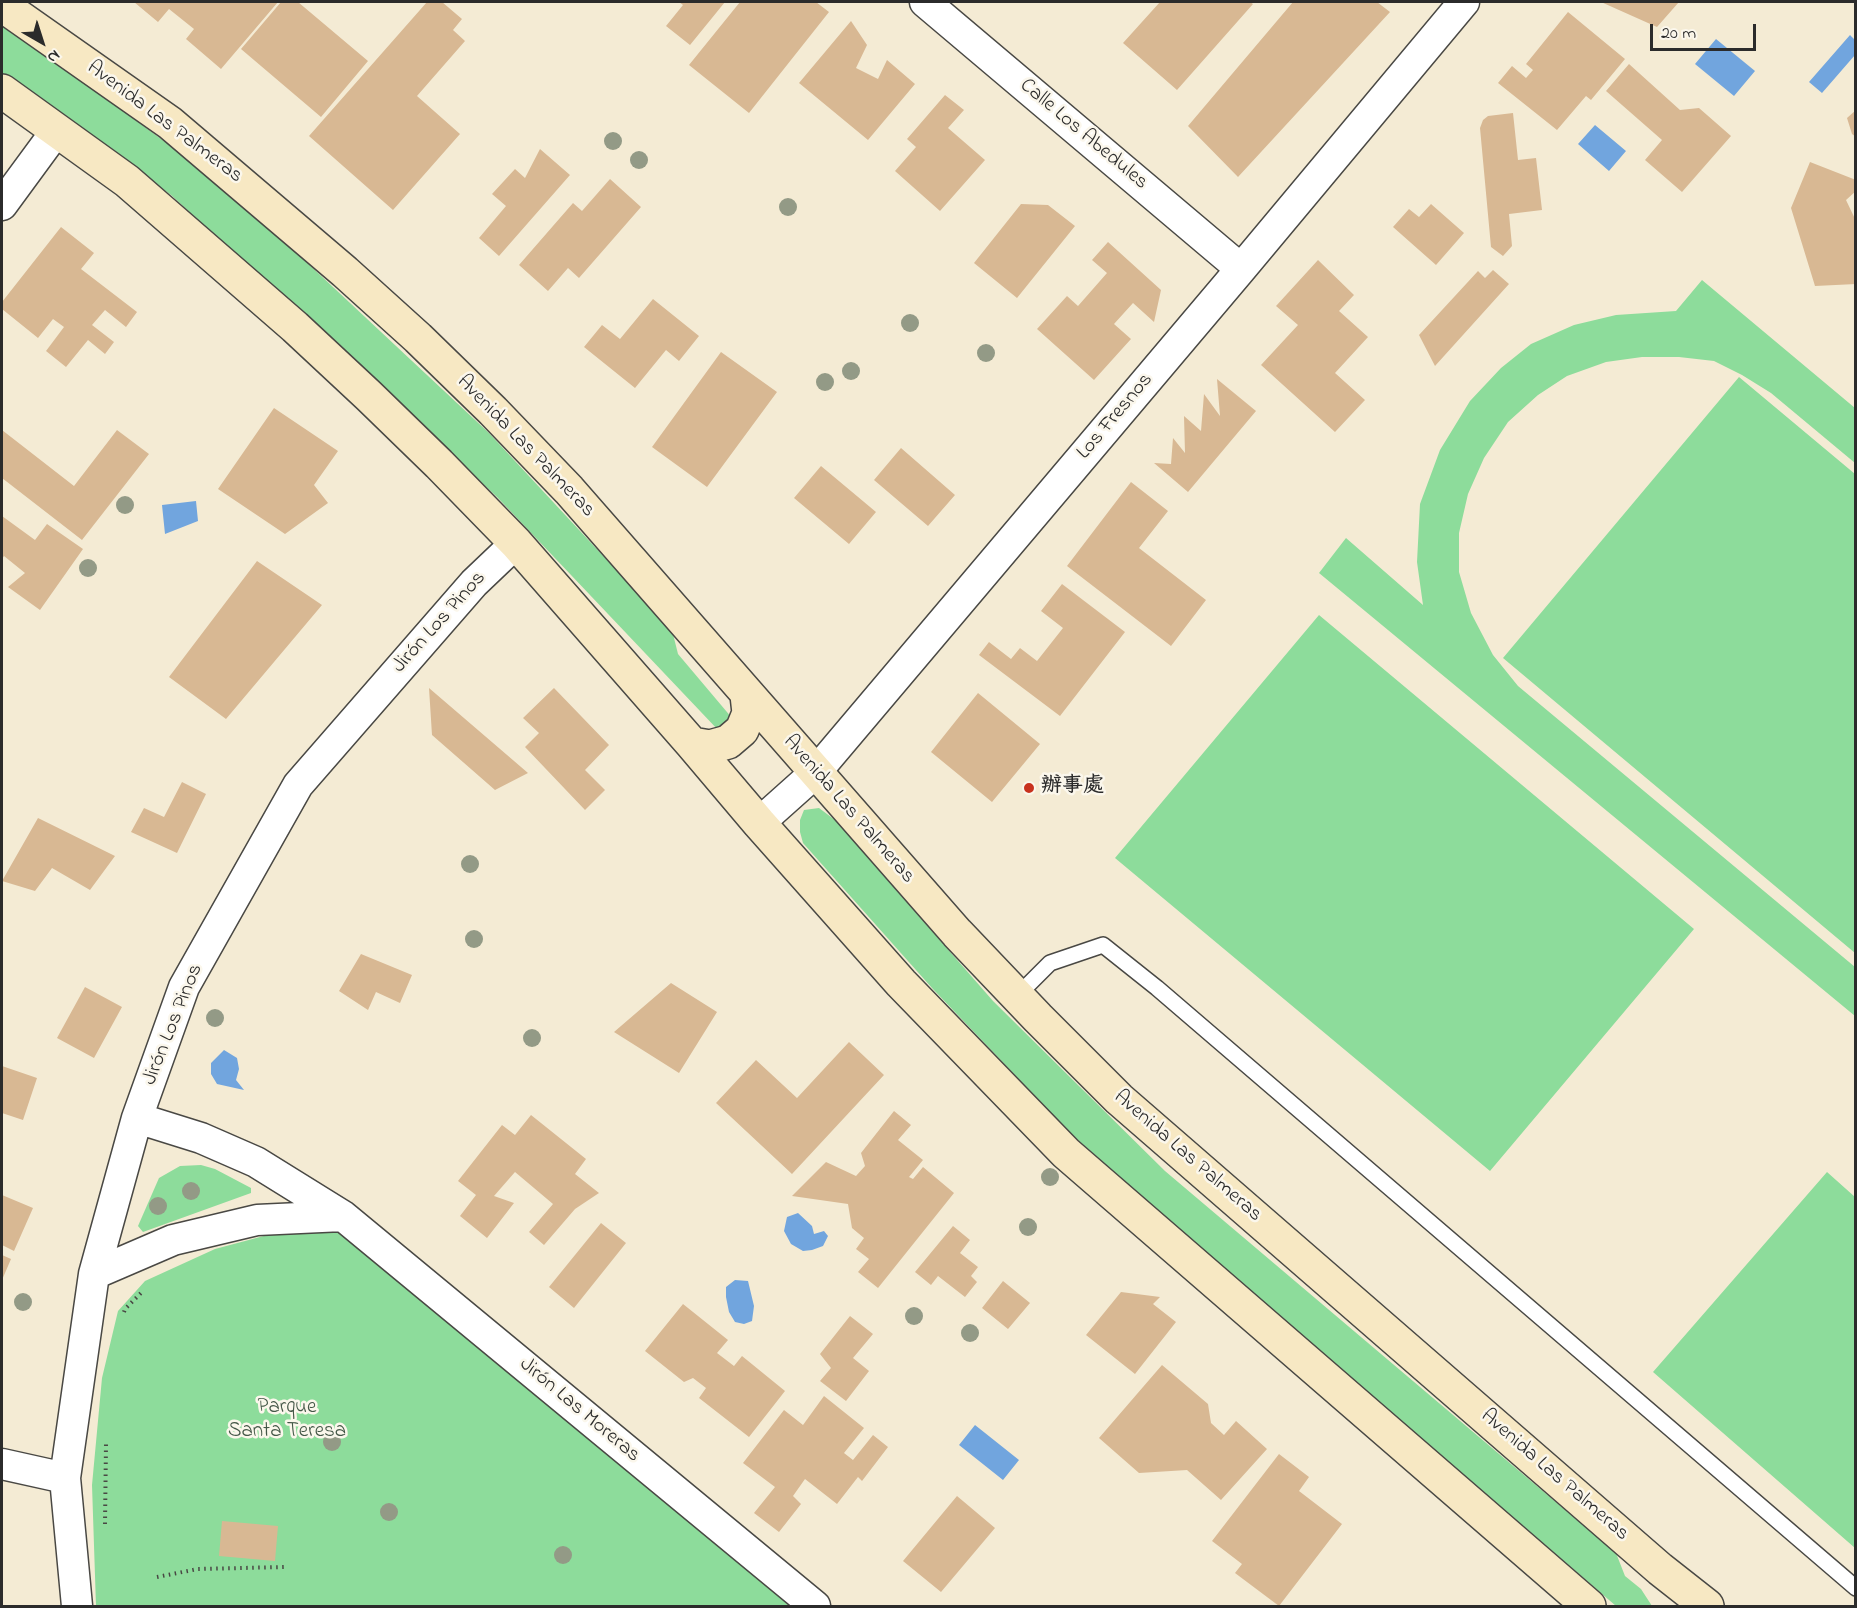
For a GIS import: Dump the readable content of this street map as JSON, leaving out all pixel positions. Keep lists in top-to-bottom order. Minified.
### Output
{"streets":{"main road":["Avenida Las Palmeras"],"street":["Calle Los Abedules","Los Fresnos","Jirón Los Pinos","Jirón Las Moreras"]},"crossings":[["Avenida Las Palmeras","Los Fresnos"],["Calle Los Abedules","Los Fresnos"],["Jirón Los Pinos","Jirón Las Moreras"]],"parks":["Parque Santa Teresa"],"places":["辦事處"],"scale_bar":"20 m","north":"bottom right"}
